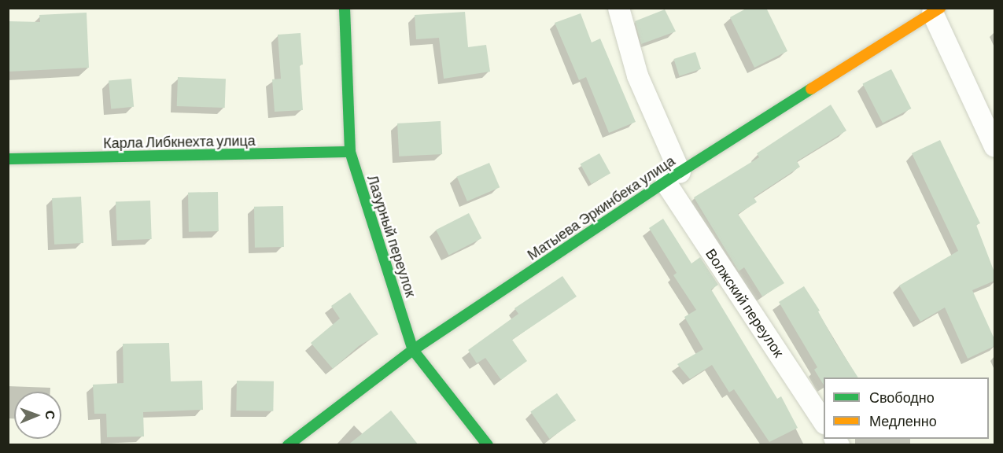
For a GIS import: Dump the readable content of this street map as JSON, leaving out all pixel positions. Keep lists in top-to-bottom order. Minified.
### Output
{"streets":{"street":["Карла Либкнехта улица","Матыева Эркинбека улица","Лазурный переулок","Волжский переулок"]},"crossings":[["Карла Либкнехта улица","Лазурный переулок"],["Матыева Эркинбека улица","Лазурный переулок"],["Матыева Эркинбека улица","Волжский переулок"]],"legend":["Свободно","Медленно"],"north":"right"}
